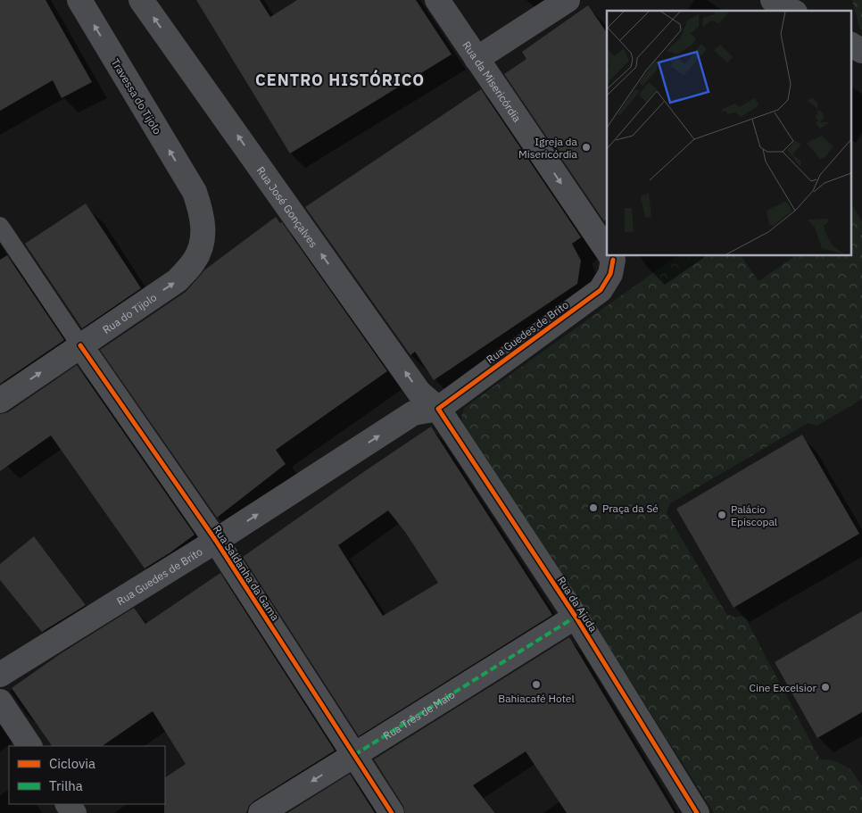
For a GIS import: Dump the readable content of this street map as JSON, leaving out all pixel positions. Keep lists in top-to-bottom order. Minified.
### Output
{"streets":{"street":["Rua da Misericórdia","Travessa do Tijolo","Rua José Gonçalves","Rua do Tijolo","Rua Guedes de Brito","Rua Saldanha da Gama","Rua da Ajuda","Rua Três de Maio"]},"crossings":[["Travessa do Tijolo","Rua do Tijolo"],["Rua José Gonçalves","Rua Guedes de Brito"],["Rua José Gonçalves","Rua da Ajuda"],["Rua do Tijolo","Rua Saldanha da Gama"],["Rua Guedes de Brito","Rua Saldanha da Gama"],["Rua Guedes de Brito","Rua da Ajuda"],["Rua Saldanha da Gama","Rua Três de Maio"],["Rua da Ajuda","Rua Três de Maio"]],"one_way":["Rua da Misericórdia","Travessa do Tijolo","Rua José Gonçalves","Rua do Tijolo"],"districts":["CENTRO HISTÓRICO"],"places":["Igreja da Misericórdia","Praça da Sé","Palácio Episcopal","Bahiacafé Hotel","Cine Excelsior"],"legend":["Ciclovia","Trilha"]}
